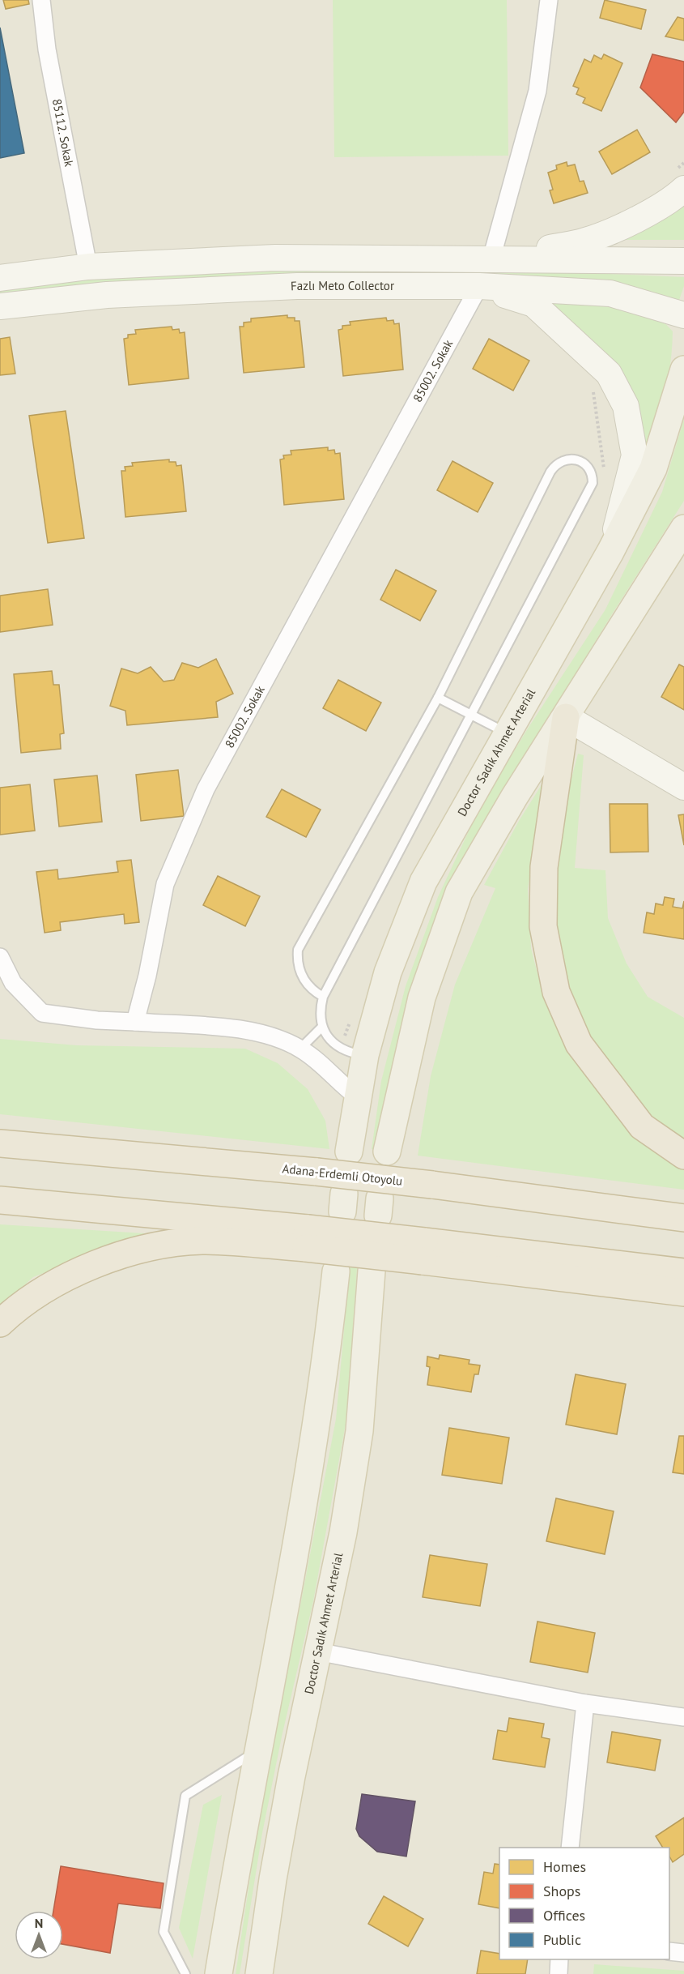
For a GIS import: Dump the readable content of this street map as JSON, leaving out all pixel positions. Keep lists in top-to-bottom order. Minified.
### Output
{"streets":{"highway":["Adana-Erdemli Otoyolu"],"main road":["Fazlı Meto Collector","Doctor Sadık Ahmet Arterial"],"street":["85112. Sokak","85002. Sokak"]},"crossings":[["Fazlı Meto Collector","85002. Sokak"]],"legend":["Homes","Shops","Offices","Public"],"north":"top"}
